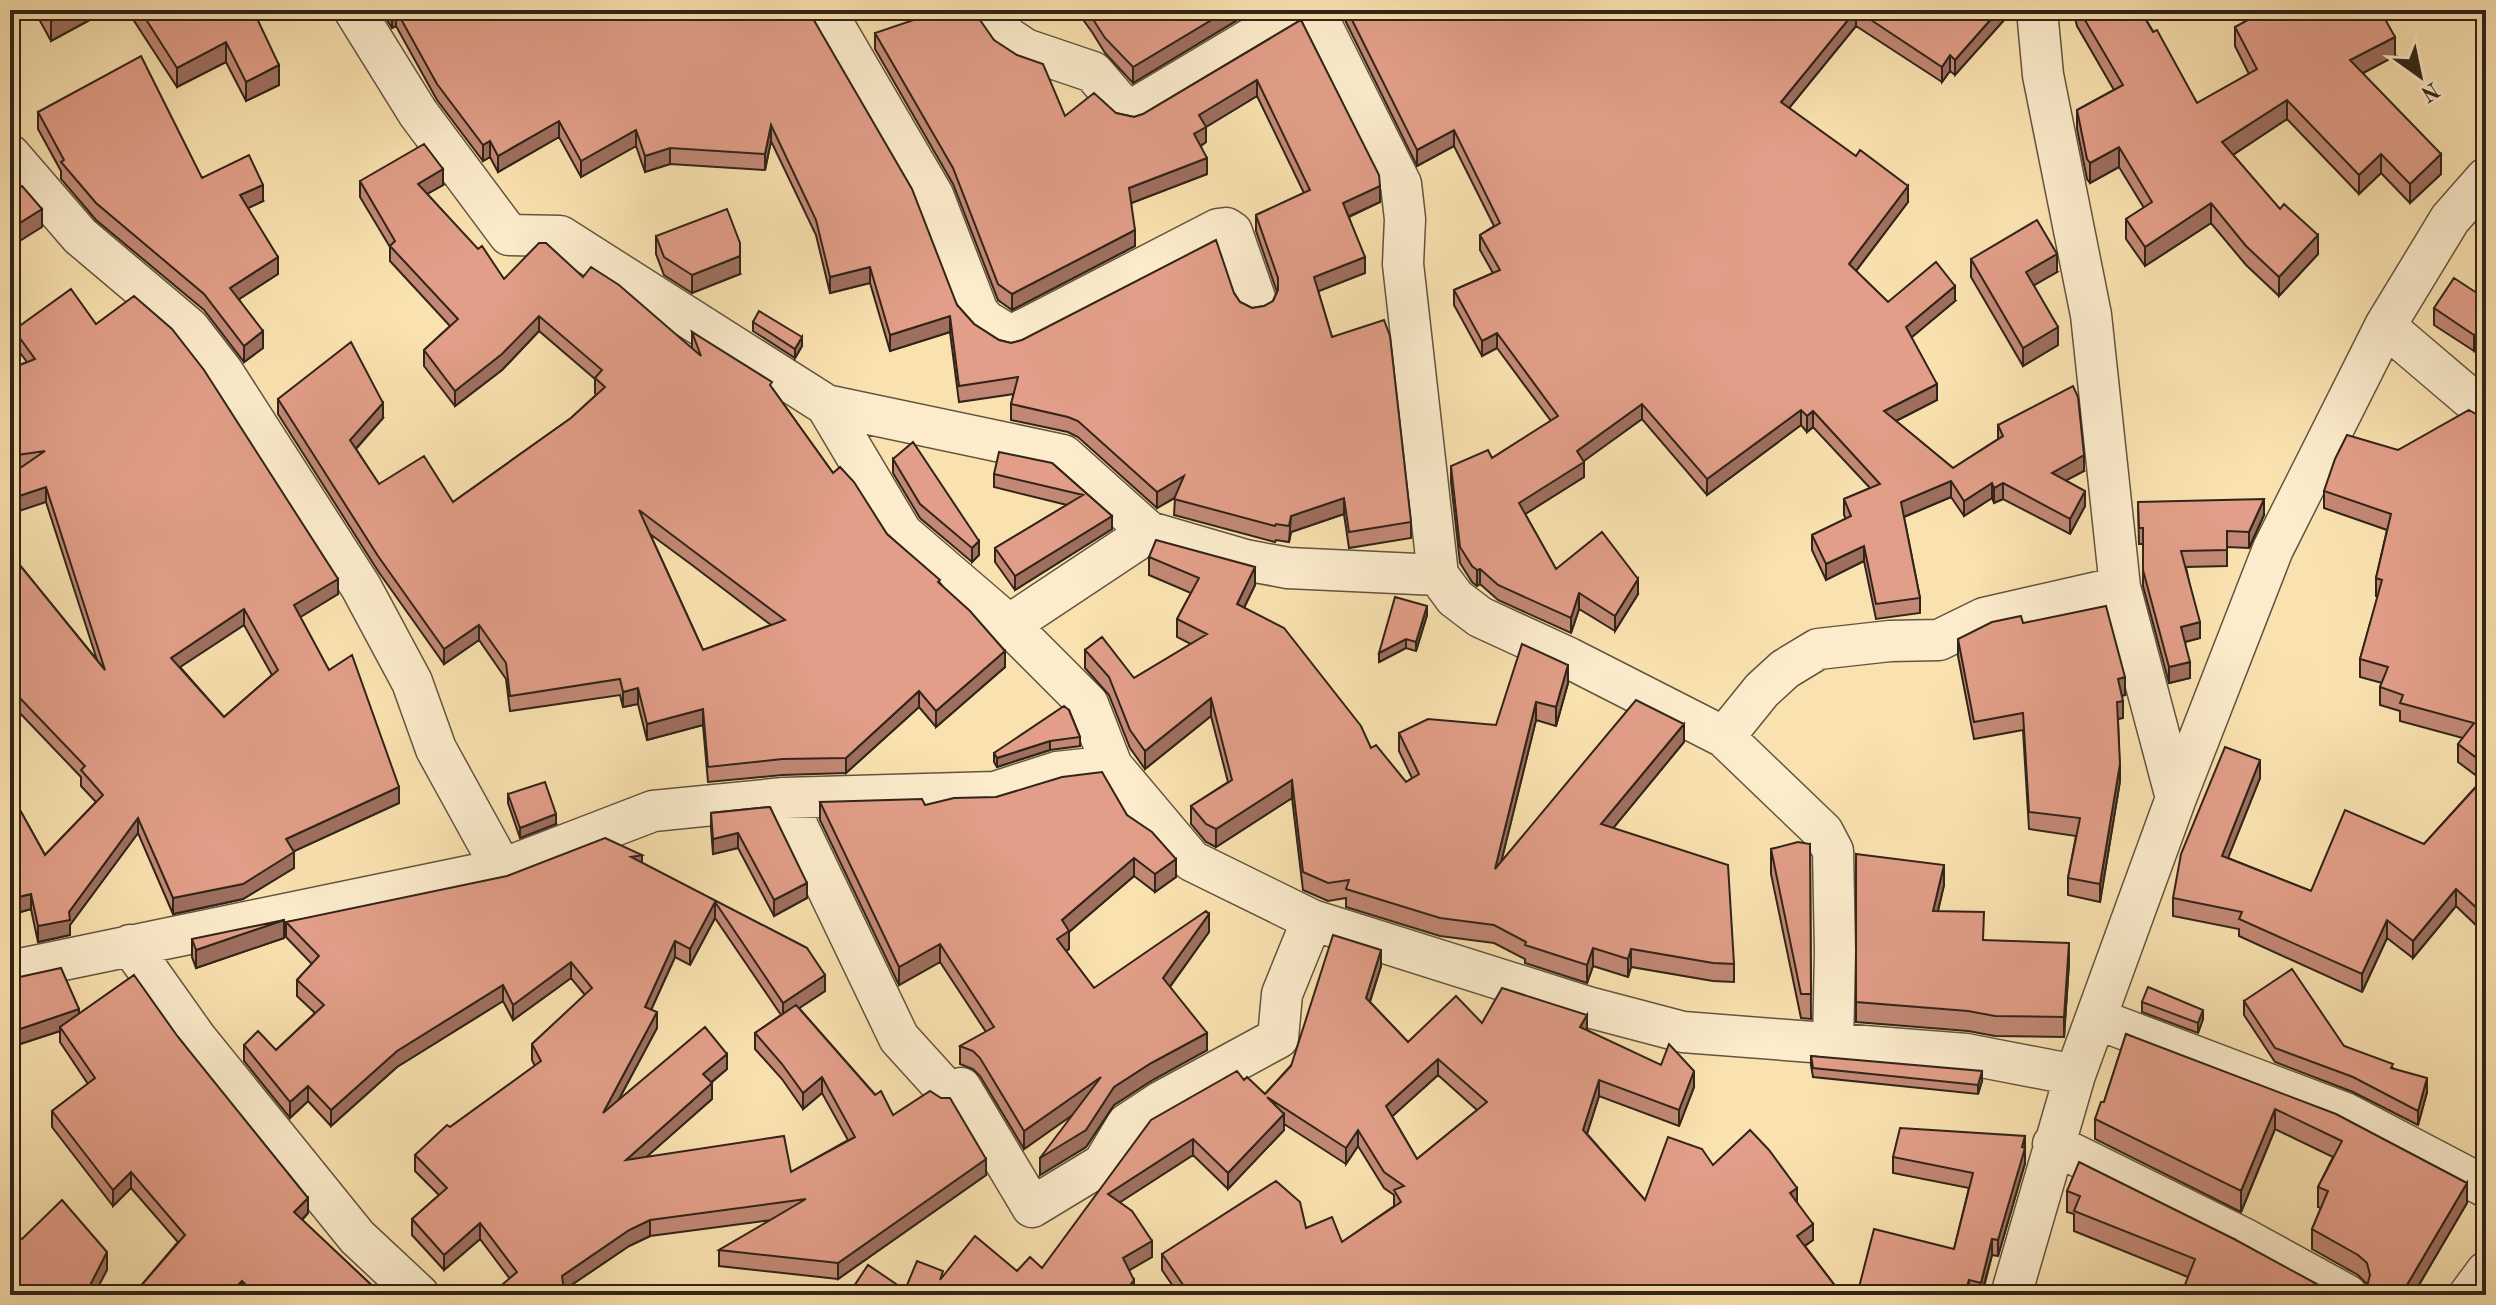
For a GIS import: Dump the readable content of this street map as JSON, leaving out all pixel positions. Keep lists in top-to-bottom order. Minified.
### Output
{"north":"bottom right"}
